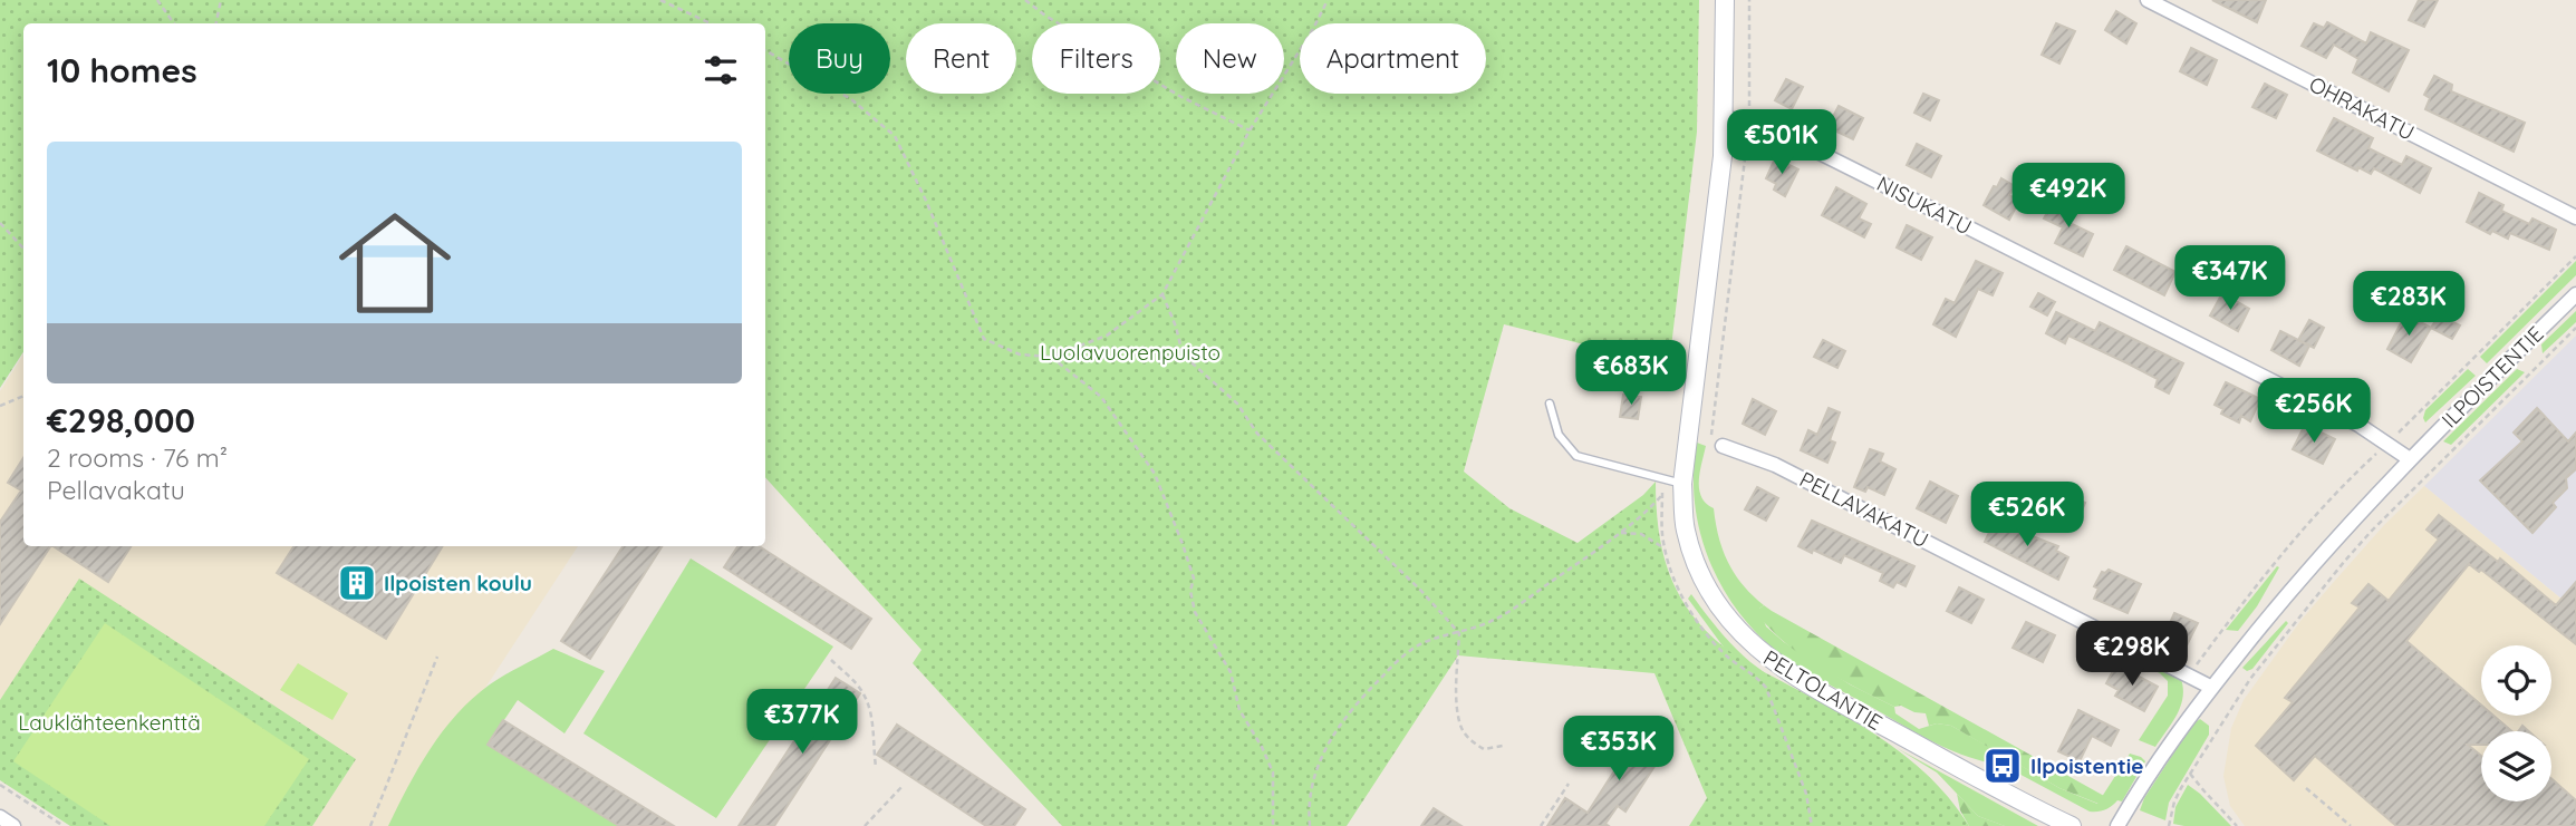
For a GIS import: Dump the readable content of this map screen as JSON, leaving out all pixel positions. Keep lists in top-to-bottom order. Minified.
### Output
{"streets":{"street":["OHRAKATU","NISUKATU","ILPOISTENTIE","PELLAVAKATU","PELTOLANTIE"]},"crossings":[["NISUKATU","ILPOISTENTIE"],["NISUKATU","PELTOLANTIE"],["ILPOISTENTIE","PELLAVAKATU"]],"parks":["Luolavuorenpuisto","Lauklähteenkenttä"],"places":{"building":["Ilpoisten koulu"],"bus stop":["Ilpoistentie"]},"page":{"chip":["Buy","Rent","Filters","New","Apartment"],"heading":"10 homes","price":["€501K","€492K","€347K","€283K","€683K","€256K","€526K","€298K","€377K","€353K"],"list":[{"name":"€298,000","note":"2 rooms · 76 m² · Pellavakatu"}]}}
